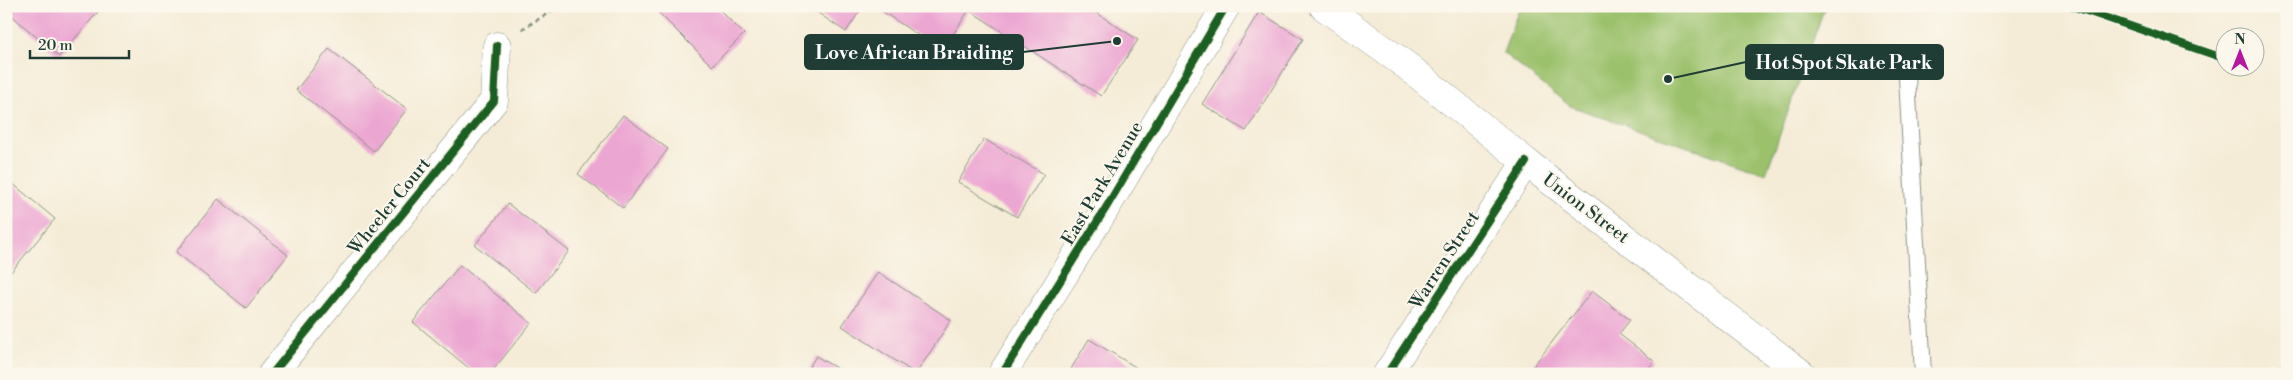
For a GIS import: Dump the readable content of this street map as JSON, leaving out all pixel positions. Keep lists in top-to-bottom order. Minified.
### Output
{"streets":{"street":["East Park Avenue","Wheeler Court","Union Street","Warren Street"]},"crossings":[["Union Street","Warren Street"]],"places":["Love African Braiding","Hot Spot Skate Park"],"scale_bar":"20 m","north":"top"}
